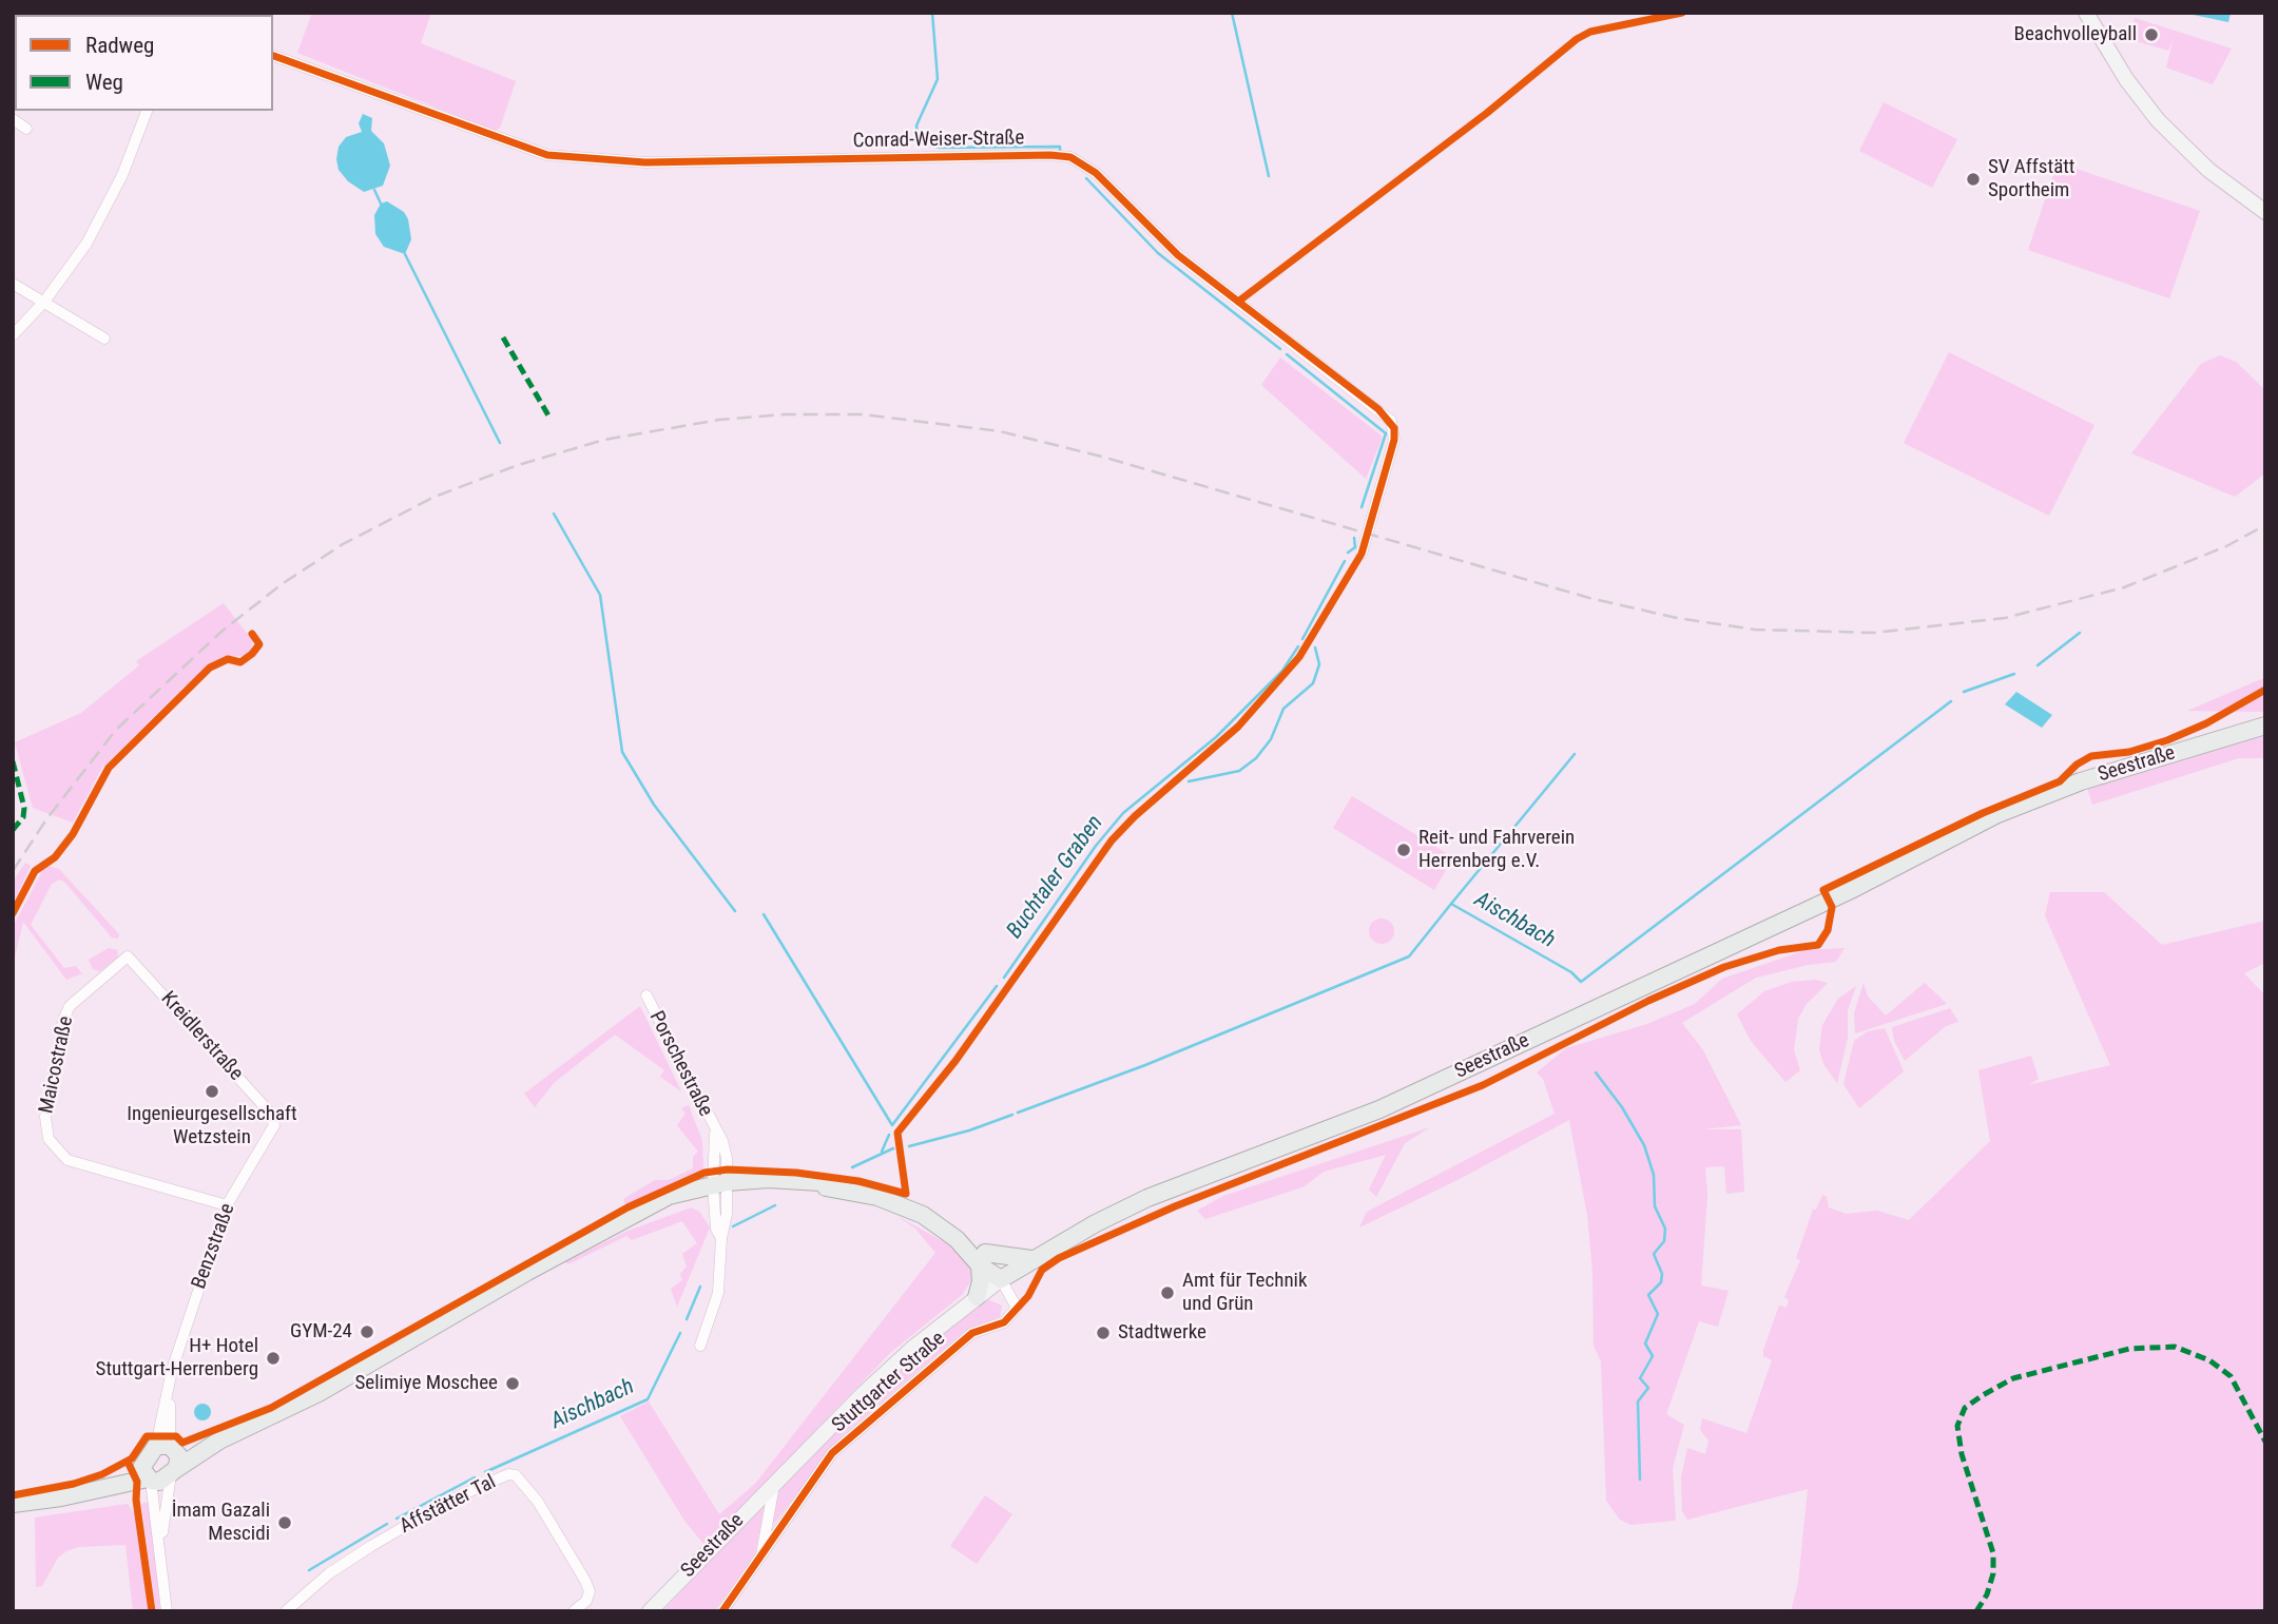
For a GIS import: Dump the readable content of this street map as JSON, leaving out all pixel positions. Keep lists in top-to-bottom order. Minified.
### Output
{"streets":{"main road":["Seestraße"],"street":["Conrad-Weiser-Straße","Kreidlerstraße","Porschestraße","Maicostraße","Benzstraße","Stuttgarter Straße","Affstätter Tal"]},"crossings":[["Seestraße","Stuttgarter Straße"],["Kreidlerstraße","Maicostraße"],["Kreidlerstraße","Benzstraße"],["Maicostraße","Benzstraße"]],"water":["Buchtaler Graben","Aischbach"],"places":["Beachvolleyball","SV Affstätt Sportheim","Reit- und Fahrverein Herrenberg e.V.","Ingenieurgesellschaft Wetzstein","Amt für Technik und Grün","GYM-24","Stadtwerke","H+ Hotel Stuttgart-Herrenberg","Selimiye Moschee","İmam Gazali Mescidi"],"legend":["Radweg","Weg"]}
